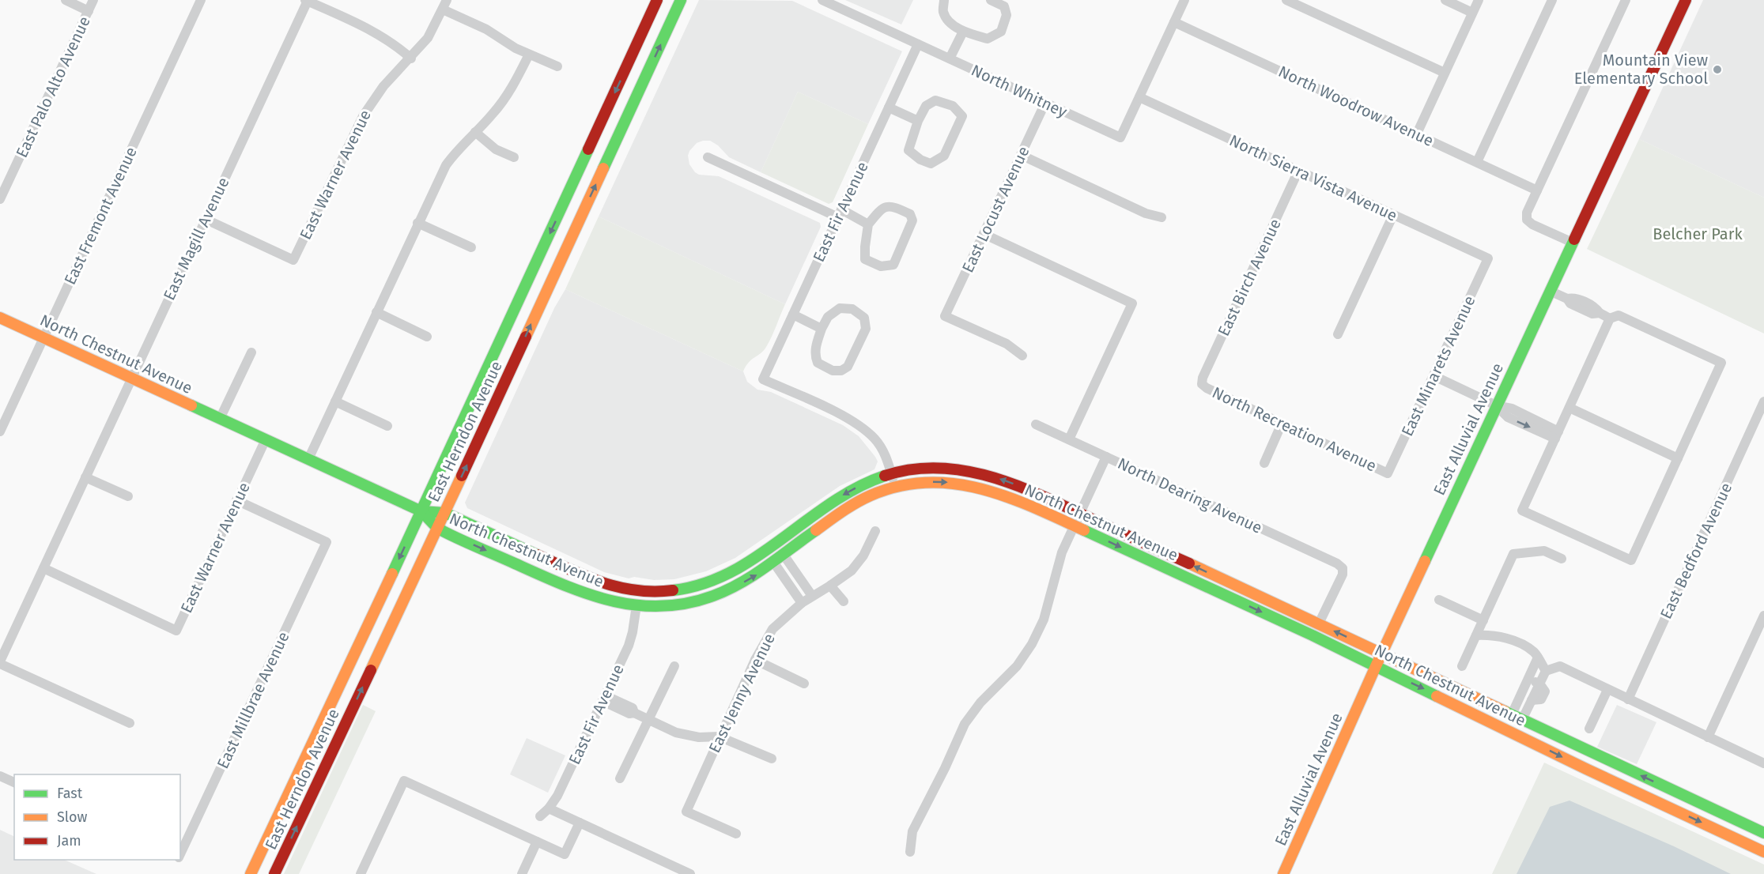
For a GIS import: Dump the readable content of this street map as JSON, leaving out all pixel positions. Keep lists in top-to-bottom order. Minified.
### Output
{"streets":{"main road":["North Chestnut Avenue","East Alluvial Avenue","East Herndon Avenue"],"street":["East Palo Alto Avenue","North Whitney","North Woodrow Avenue","East Warner Avenue","North Sierra Vista Avenue","East Locust Avenue","East Fir Avenue","East Fremont Avenue","East Magill Avenue","East Birch Avenue","East Minarets Avenue","North Recreation Avenue","North Dearing Avenue","East Bedford Avenue","East Jenny Avenue","East Millbrae Avenue"]},"crossings":[["North Whitney","North Sierra Vista Avenue"],["North Whitney","East Locust Avenue"],["North Whitney","East Fir Avenue"],["East Warner Avenue","East Magill Avenue"],["East Warner Avenue","North Chestnut Avenue"],["East Warner Avenue","East Millbrae Avenue"],["North Sierra Vista Avenue","East Birch Avenue"],["North Sierra Vista Avenue","East Minarets Avenue"],["East Fir Avenue","North Chestnut Avenue"],["East Fremont Avenue","North Chestnut Avenue"],["East Magill Avenue","North Chestnut Avenue"],["East Birch Avenue","North Recreation Avenue"],["North Chestnut Avenue","East Alluvial Avenue"],["North Chestnut Avenue","East Herndon Avenue"],["North Chestnut Avenue","North Dearing Avenue"],["East Minarets Avenue","North Recreation Avenue"]],"parks":["Belcher Park"],"places":["Mountain View Elementary School"],"legend":["Fast","Slow","Jam"]}
